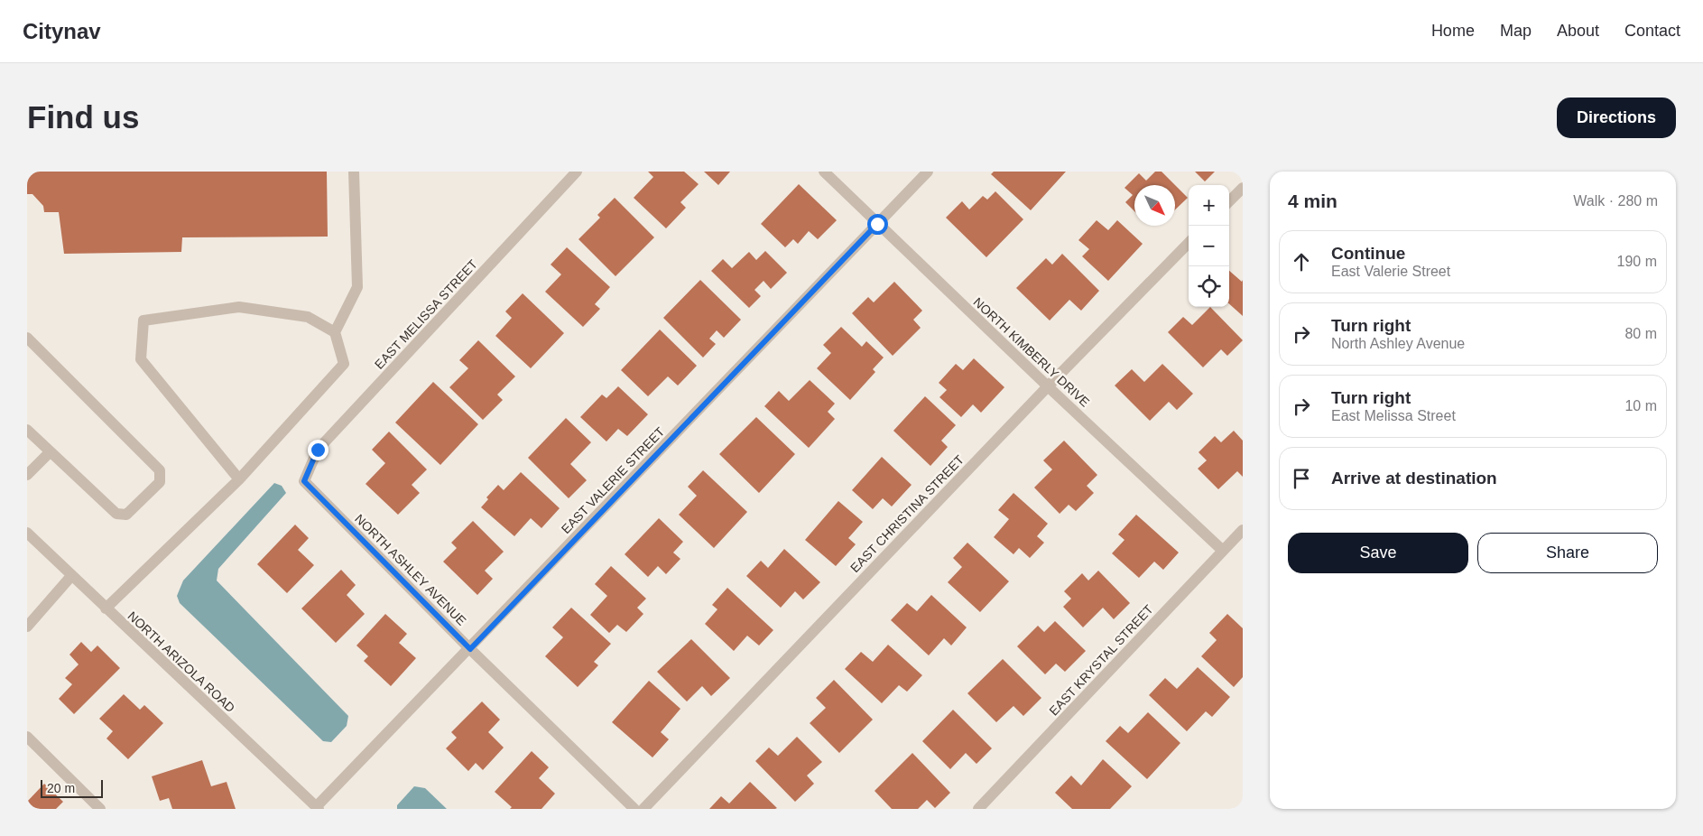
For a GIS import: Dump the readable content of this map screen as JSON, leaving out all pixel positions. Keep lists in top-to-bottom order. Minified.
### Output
{"streets":{"street":["EAST MELISSA STREET","NORTH KIMBERLY DRIVE","EAST VALERIE STREET","EAST CHRISTINA STREET","NORTH ASHLEY AVENUE","EAST KRYSTAL STREET","NORTH ARIZOLA ROAD"]},"crossings":[["EAST MELISSA STREET","NORTH ASHLEY AVENUE"],["NORTH KIMBERLY DRIVE","EAST VALERIE STREET"],["NORTH KIMBERLY DRIVE","EAST CHRISTINA STREET"],["NORTH KIMBERLY DRIVE","EAST KRYSTAL STREET"],["EAST VALERIE STREET","NORTH ASHLEY AVENUE"],["EAST VALERIE STREET","NORTH ARIZOLA ROAD"]],"scale_bar":"20 m","north":"bottom right","page":{"header":"Citynav","nav":["Home","Map","About","Contact"],"buttons":["Directions",["Save","Share"]],"title":"Find us","heading":["4 min","Walk · 280 m"],"map_buttons":["+","−"],"list":[["Continue","East Valerie Street","190 m"],["Turn right","North Ashley Avenue","80 m"],["Turn right","East Melissa Street","10 m"],"Arrive at destination"],"scale":"20 m"}}
